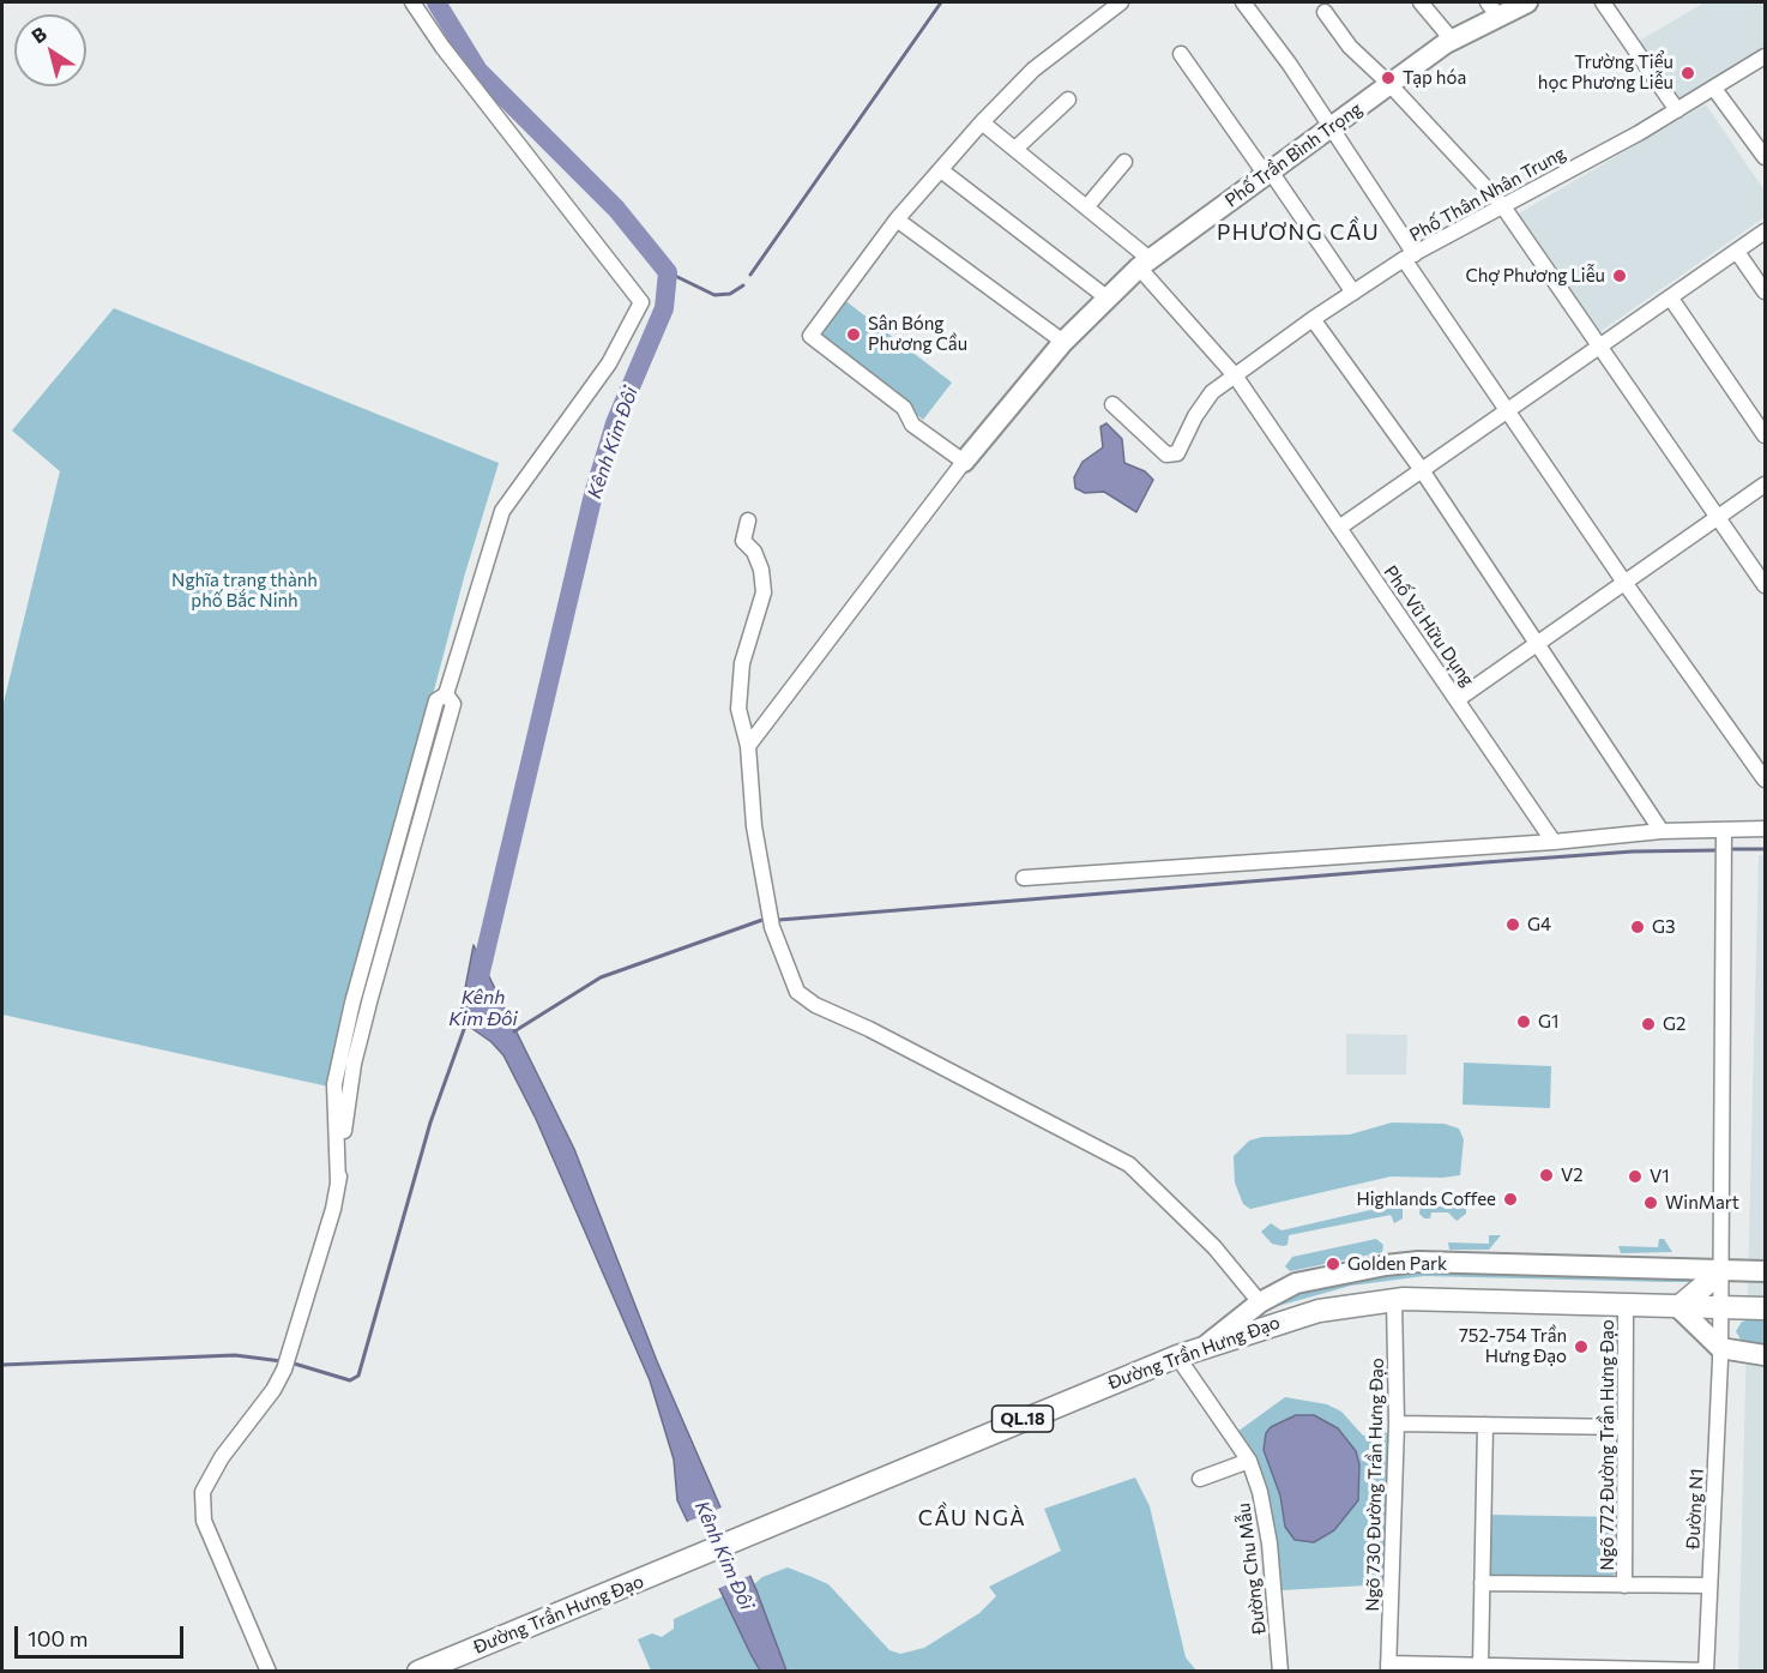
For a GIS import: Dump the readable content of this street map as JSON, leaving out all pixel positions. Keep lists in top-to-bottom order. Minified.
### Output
{"streets":{"highway":["Đường Trần Hưng Đạo","QL.18"],"main road":["Phố Trần Bình Trọng"],"street":["Phố Thân Nhân Trung","Phố Vũ Hữu Dụng","Ngõ 772 Đường Trần Hưng Đạo","Ngõ 730 Đường Trần Hưng Đạo","Đường N1","Đường Chu Mẫu"]},"crossings":[["Phố Trần Bình Trọng","Phố Vũ Hữu Dụng"],["Phố Thân Nhân Trung","Phố Vũ Hữu Dụng"],["Đường Trần Hưng Đạo","Ngõ 772 Đường Trần Hưng Đạo"],["Đường Trần Hưng Đạo","Ngõ 730 Đường Trần Hưng Đạo"],["Đường Trần Hưng Đạo","Đường N1"],["Đường Trần Hưng Đạo","Đường Chu Mẫu"]],"districts":["PHƯƠNG CẦU","CẦU NGÀ"],"water":["Kênh Kim Đôi"],"parks":["Nghĩa trang thành phố Bắc Ninh"],"places":["Trường Tiểu học Phương Liễu","Tạp hóa","Chợ Phương Liễu","Sân Bóng Phương Cầu","G4","G3","G1","G2","V2","V1","Highlands Coffee","WinMart","Golden Park","752-754 Trần Hưng Đạo"],"scale_bar":"100 m","north":"top left"}
